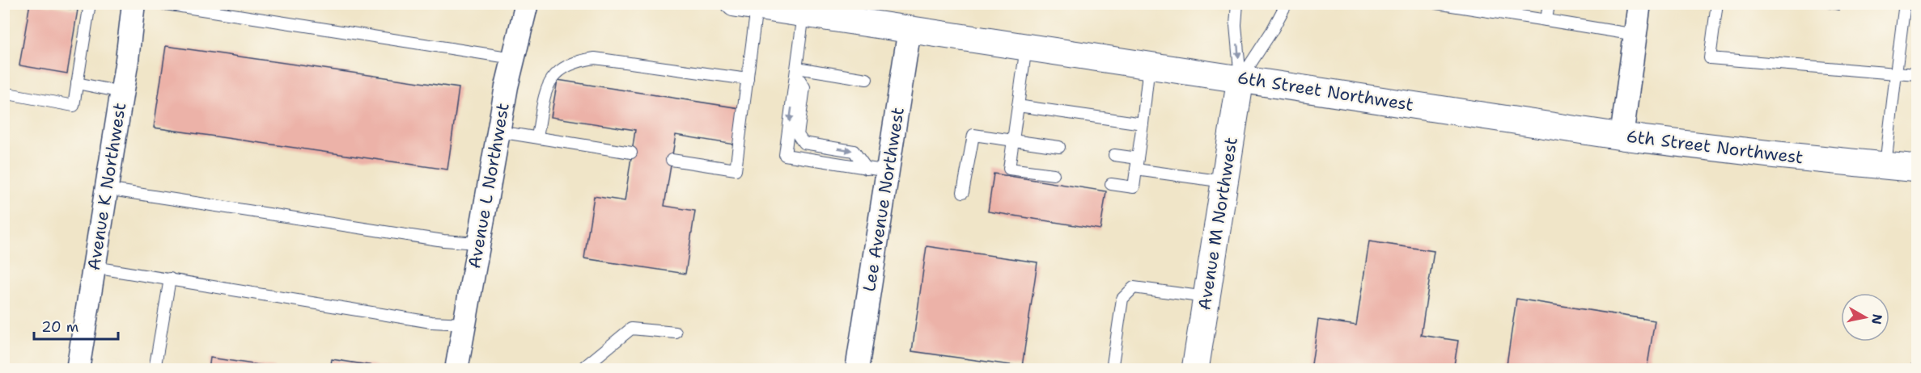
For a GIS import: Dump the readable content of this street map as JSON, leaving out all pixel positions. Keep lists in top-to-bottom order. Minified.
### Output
{"streets":{"main road":["6th Street Northwest","Avenue M Northwest"],"street":["Avenue L Northwest","Avenue K Northwest","Lee Avenue Northwest"]},"crossings":[["6th Street Northwest","Lee Avenue Northwest"],["6th Street Northwest","Avenue M Northwest"]],"scale_bar":"20 m","north":"right"}
